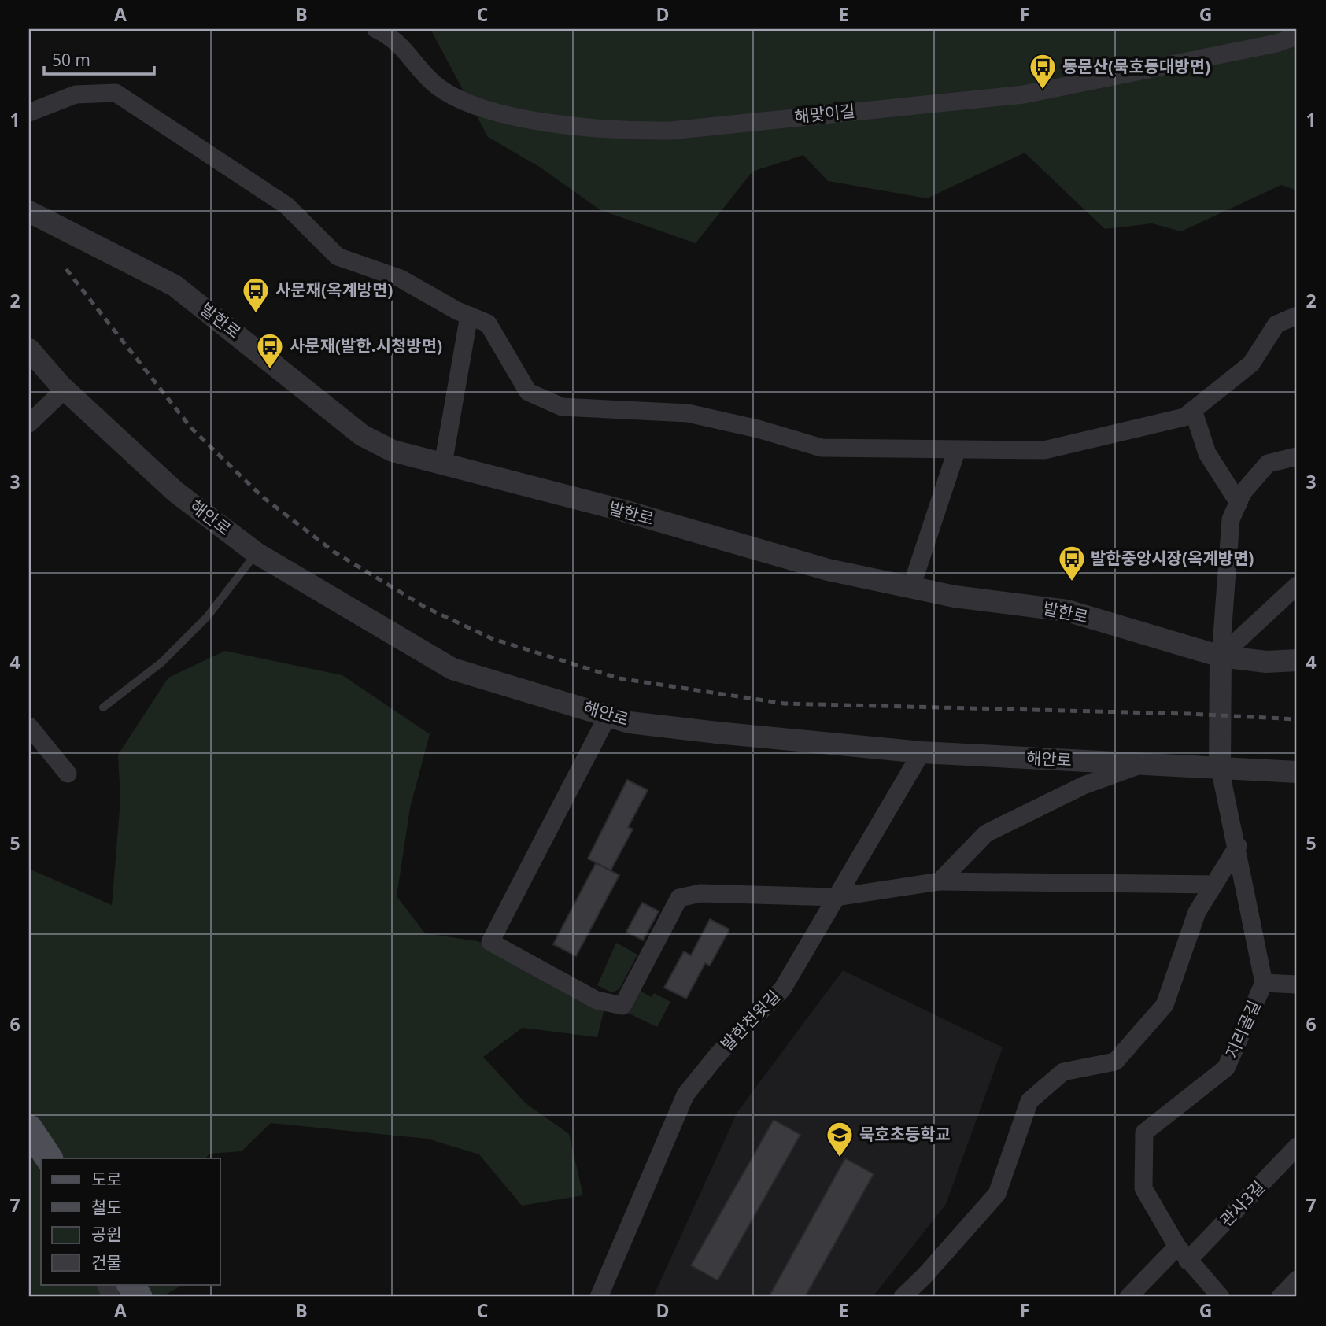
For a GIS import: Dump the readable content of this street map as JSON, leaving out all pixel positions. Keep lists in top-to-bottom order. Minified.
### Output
{"streets":{"street":["해맞이길","발한로","해안로","발한천윗길","지리골길","관사3길"]},"crossings":[["해안로","발한천윗길"],["해안로","지리골길"],["지리골길","관사3길"]],"places":{"bus stop":["동문산(묵호등대방면)","사문재(옥계방면)","사문재(발한.시청방면)","발한중앙시장(옥계방면)"],"school or university":["묵호초등학교"]},"legend":["도로","철도","공원","건물"],"scale_bar":"50 m","grid":{"columns":["A","B","C","D","E","F","G"],"rows":["1","2","3","4","5","6","7"]}}
